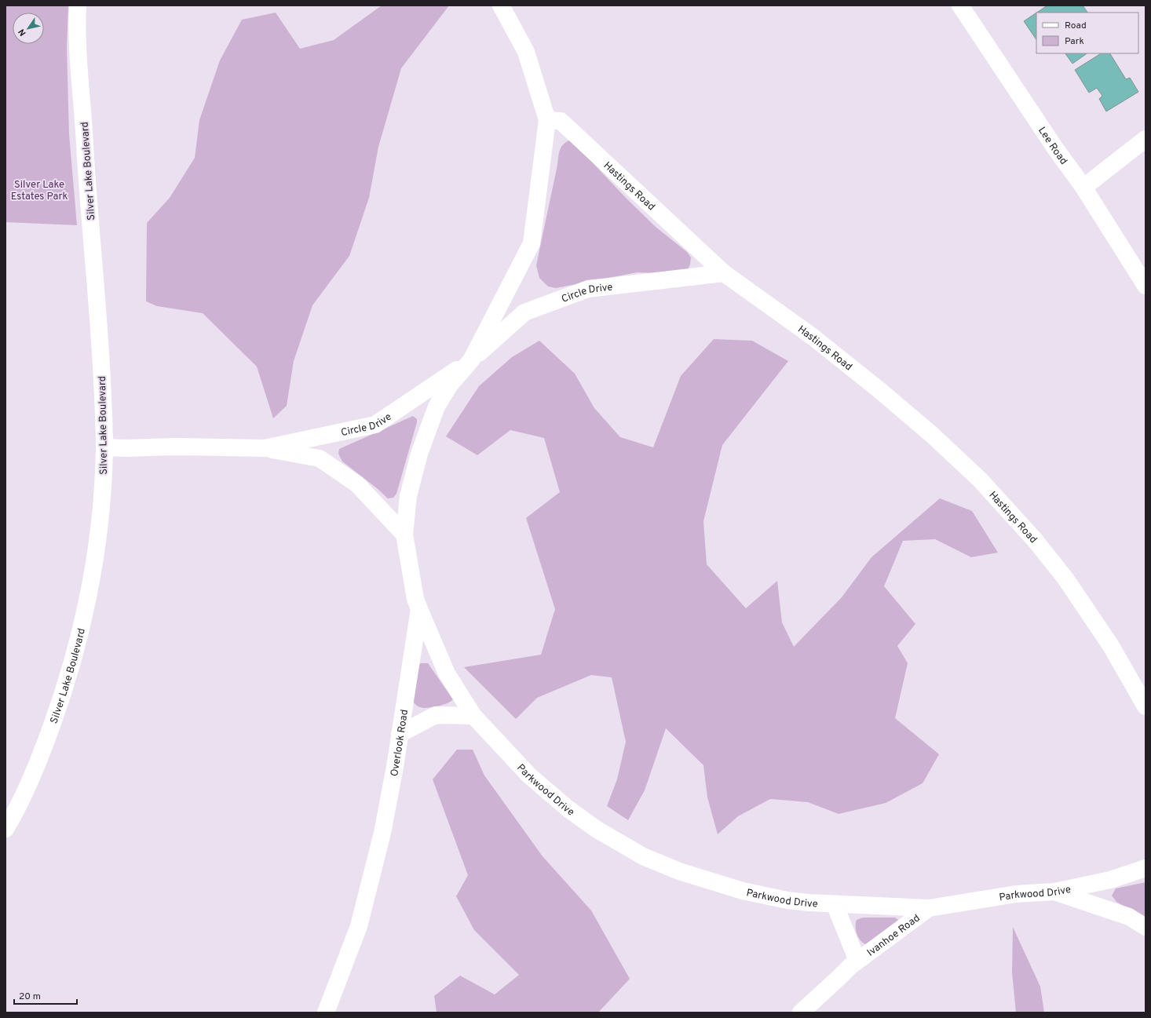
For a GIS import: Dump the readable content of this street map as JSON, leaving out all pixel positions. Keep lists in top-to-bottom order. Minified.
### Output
{"streets":{"street":["Lee Road","Silver Lake Boulevard","Hastings Road","Circle Drive","Overlook Road","Parkwood Drive","Ivanhoe Road"]},"crossings":[["Silver Lake Boulevard","Circle Drive"],["Hastings Road","Circle Drive"],["Circle Drive","Overlook Road"],["Overlook Road","Parkwood Drive"],["Parkwood Drive","Ivanhoe Road"]],"parks":["Silver Lake Estates Park"],"legend":["Road","Park"],"scale_bar":"20 m","north":"bottom left"}
